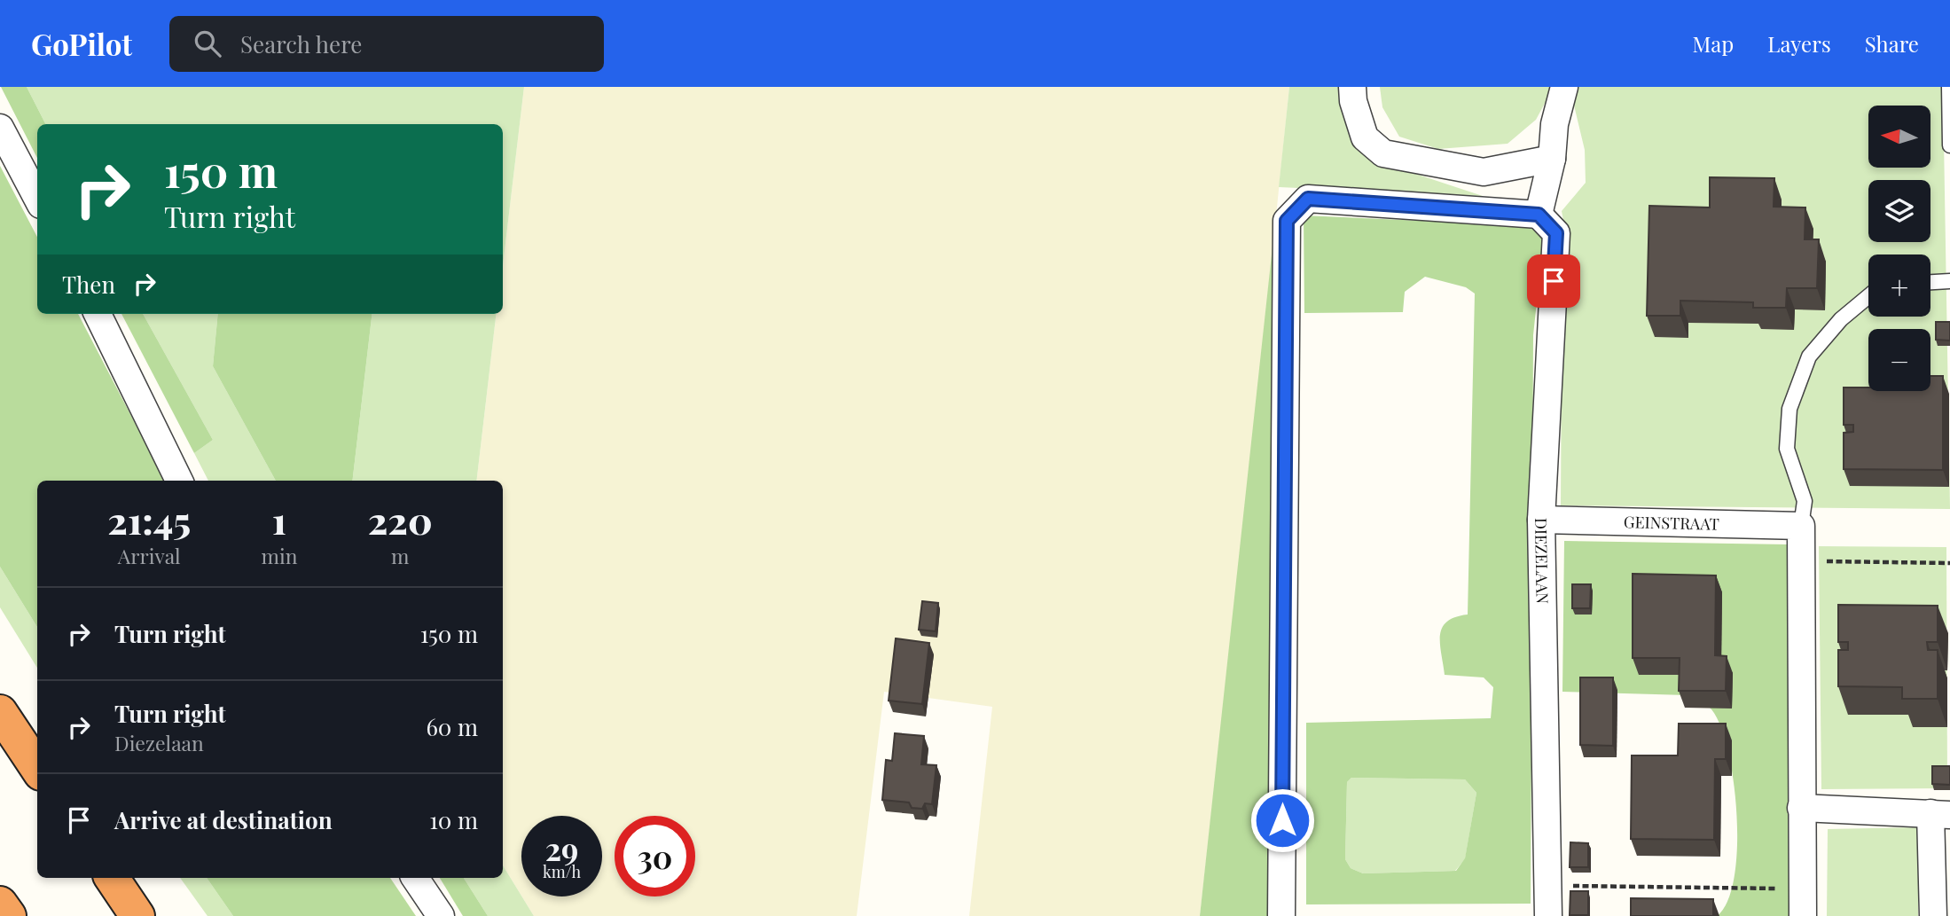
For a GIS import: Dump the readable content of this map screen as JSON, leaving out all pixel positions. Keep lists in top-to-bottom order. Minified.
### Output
{"streets":{"street":["GEINSTRAAT","DIEZELAAN"]},"crossings":[["GEINSTRAAT","DIEZELAAN"]],"north":"left","page":{"header":"GoPilot","search":"Search here","nav":["Map","Layers","Share"],"map_buttons":["+","−"],"turn":["150 m","Turn right"],"then":"Then","eta":["21:45","Arrival","1","min","220","m"],"list":[{"name":"Turn right","value":"150 m"},{"name":"Turn right","note":"Diezelaan","value":"60 m"},{"name":"Arrive at destination","value":"10 m"}],"speed":"29 km/h","limit":"30"}}
